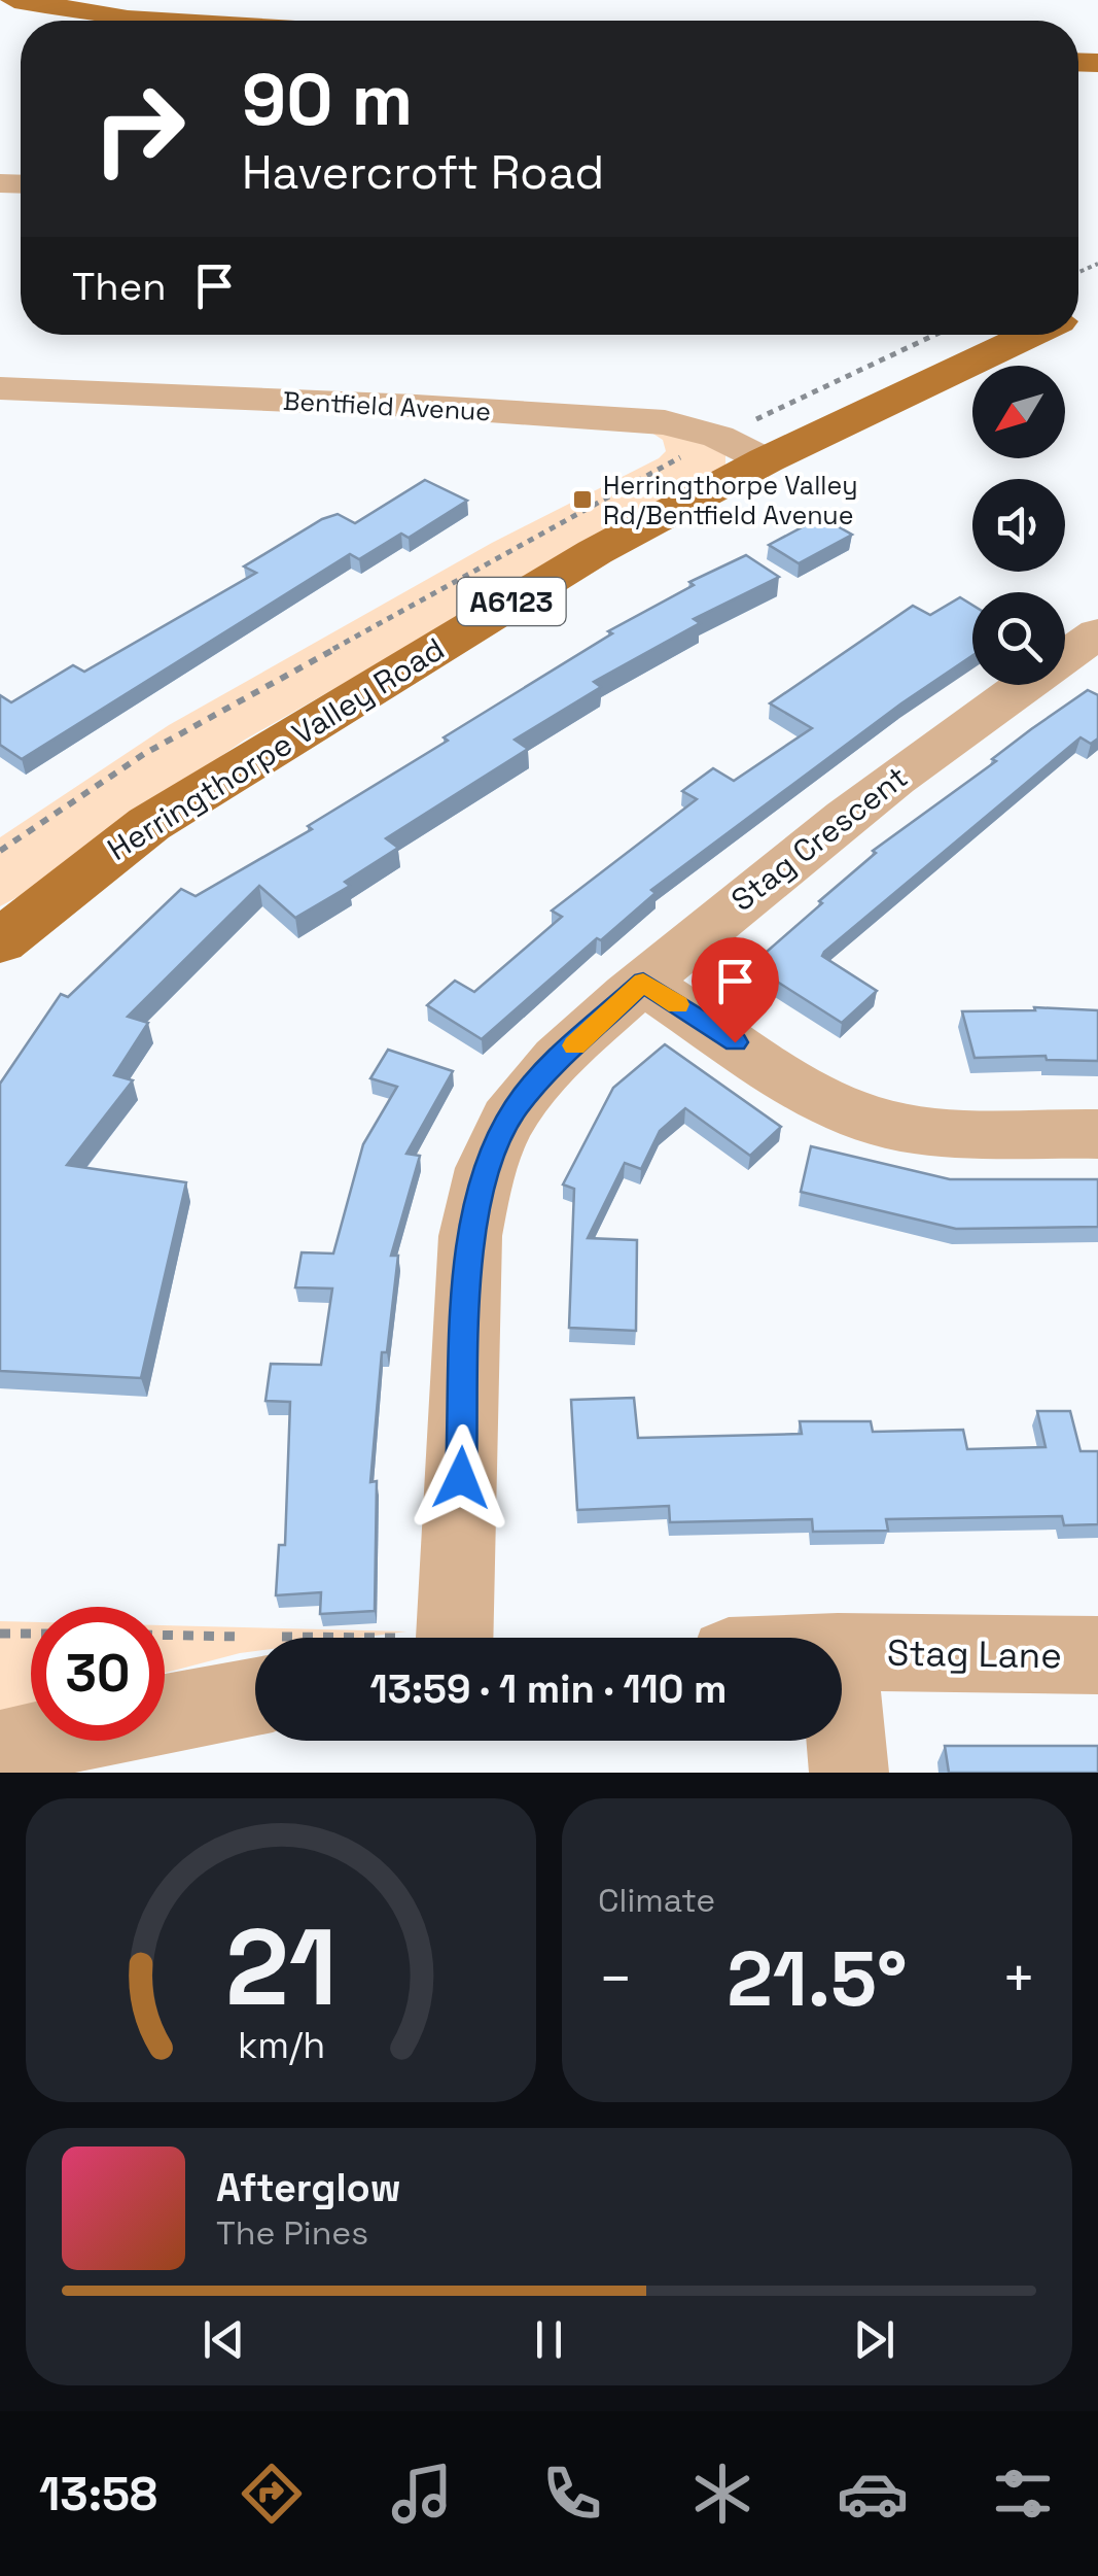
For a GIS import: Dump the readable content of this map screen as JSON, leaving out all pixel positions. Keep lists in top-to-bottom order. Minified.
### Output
{"streets":{"main road":["A6123","Herringthorpe Valley Road"],"street":["Bentfield Avenue","Stag Crescent","Stag Lane"]},"crossings":[["Bentfield Avenue","Herringthorpe Valley Road"]],"places":{"transit":["Herringthorpe Valley Rd/Bentfield Avenue"]},"north":"bottom left","page":{"turn":["90 m","Havercroft Road"],"then":"Then","limit":"30","trip":"13:59 · 1 min · 110 m","tile":"Climate","heat":["−","21.5°","+"],"song":["Afterglow","The Pines"],"tabs":"13:58","gauge":["21","km/h"]}}
